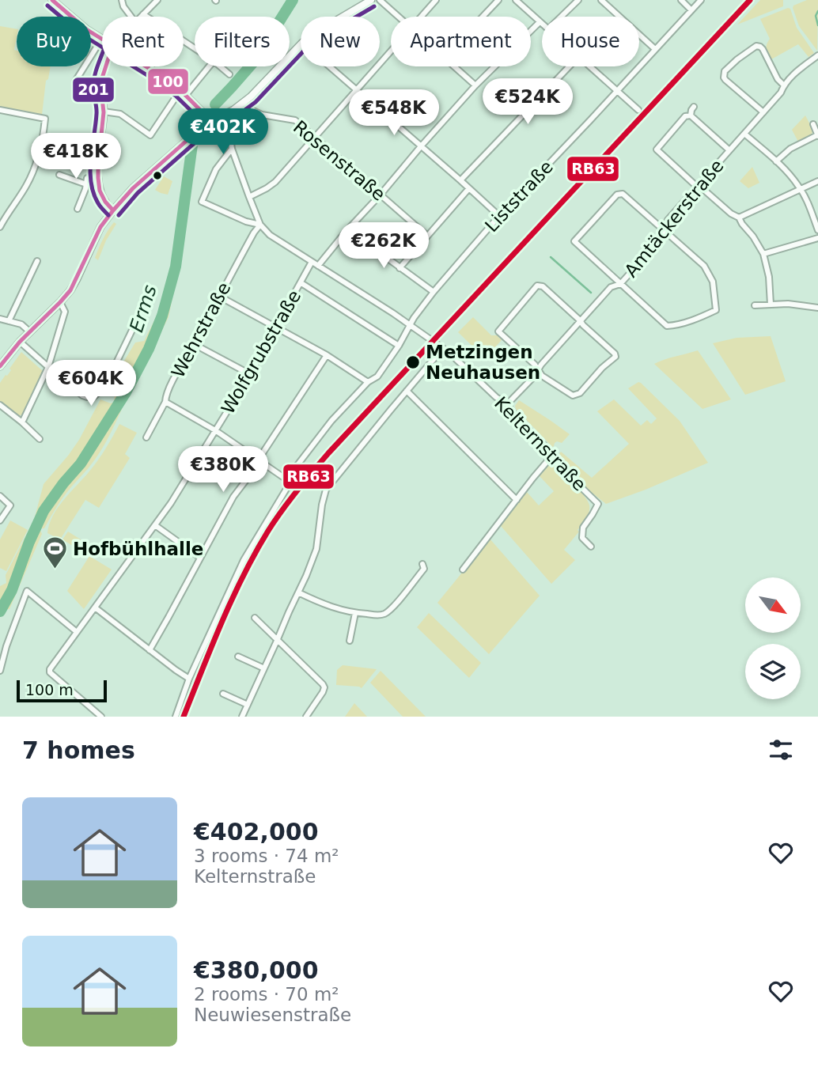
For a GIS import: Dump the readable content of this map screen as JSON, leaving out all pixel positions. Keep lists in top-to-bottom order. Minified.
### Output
{"streets":{"street":["Rosenstraße","Liststraße","Amtäckerstraße","Wehrstraße","Wolfgrubstraße","Kelternstraße"]},"crossings":[["Liststraße","Kelternstraße"],["Amtäckerstraße","Kelternstraße"],["Wehrstraße","Kelternstraße"],["Wolfgrubstraße","Kelternstraße"]],"water":["Erms"],"places":{"other":["Metzingen Neuhausen"],"sports":["Hofbühlhalle"]},"lines":["transit line RB63","transit line 100","transit line 201"],"scale_bar":"100 m","north":"bottom right","page":{"chip":["Buy","Rent","Filters","New","Apartment","House"],"price":["€524K","€548K","€402K","€418K","€262K","€604K","€380K"],"scale":"100 m","heading":"7 homes","list":[{"name":"€402,000","note":"3 rooms · 74 m² · Kelternstraße"},{"name":"€380,000","note":"2 rooms · 70 m² · Neuwiesenstraße"}]}}
